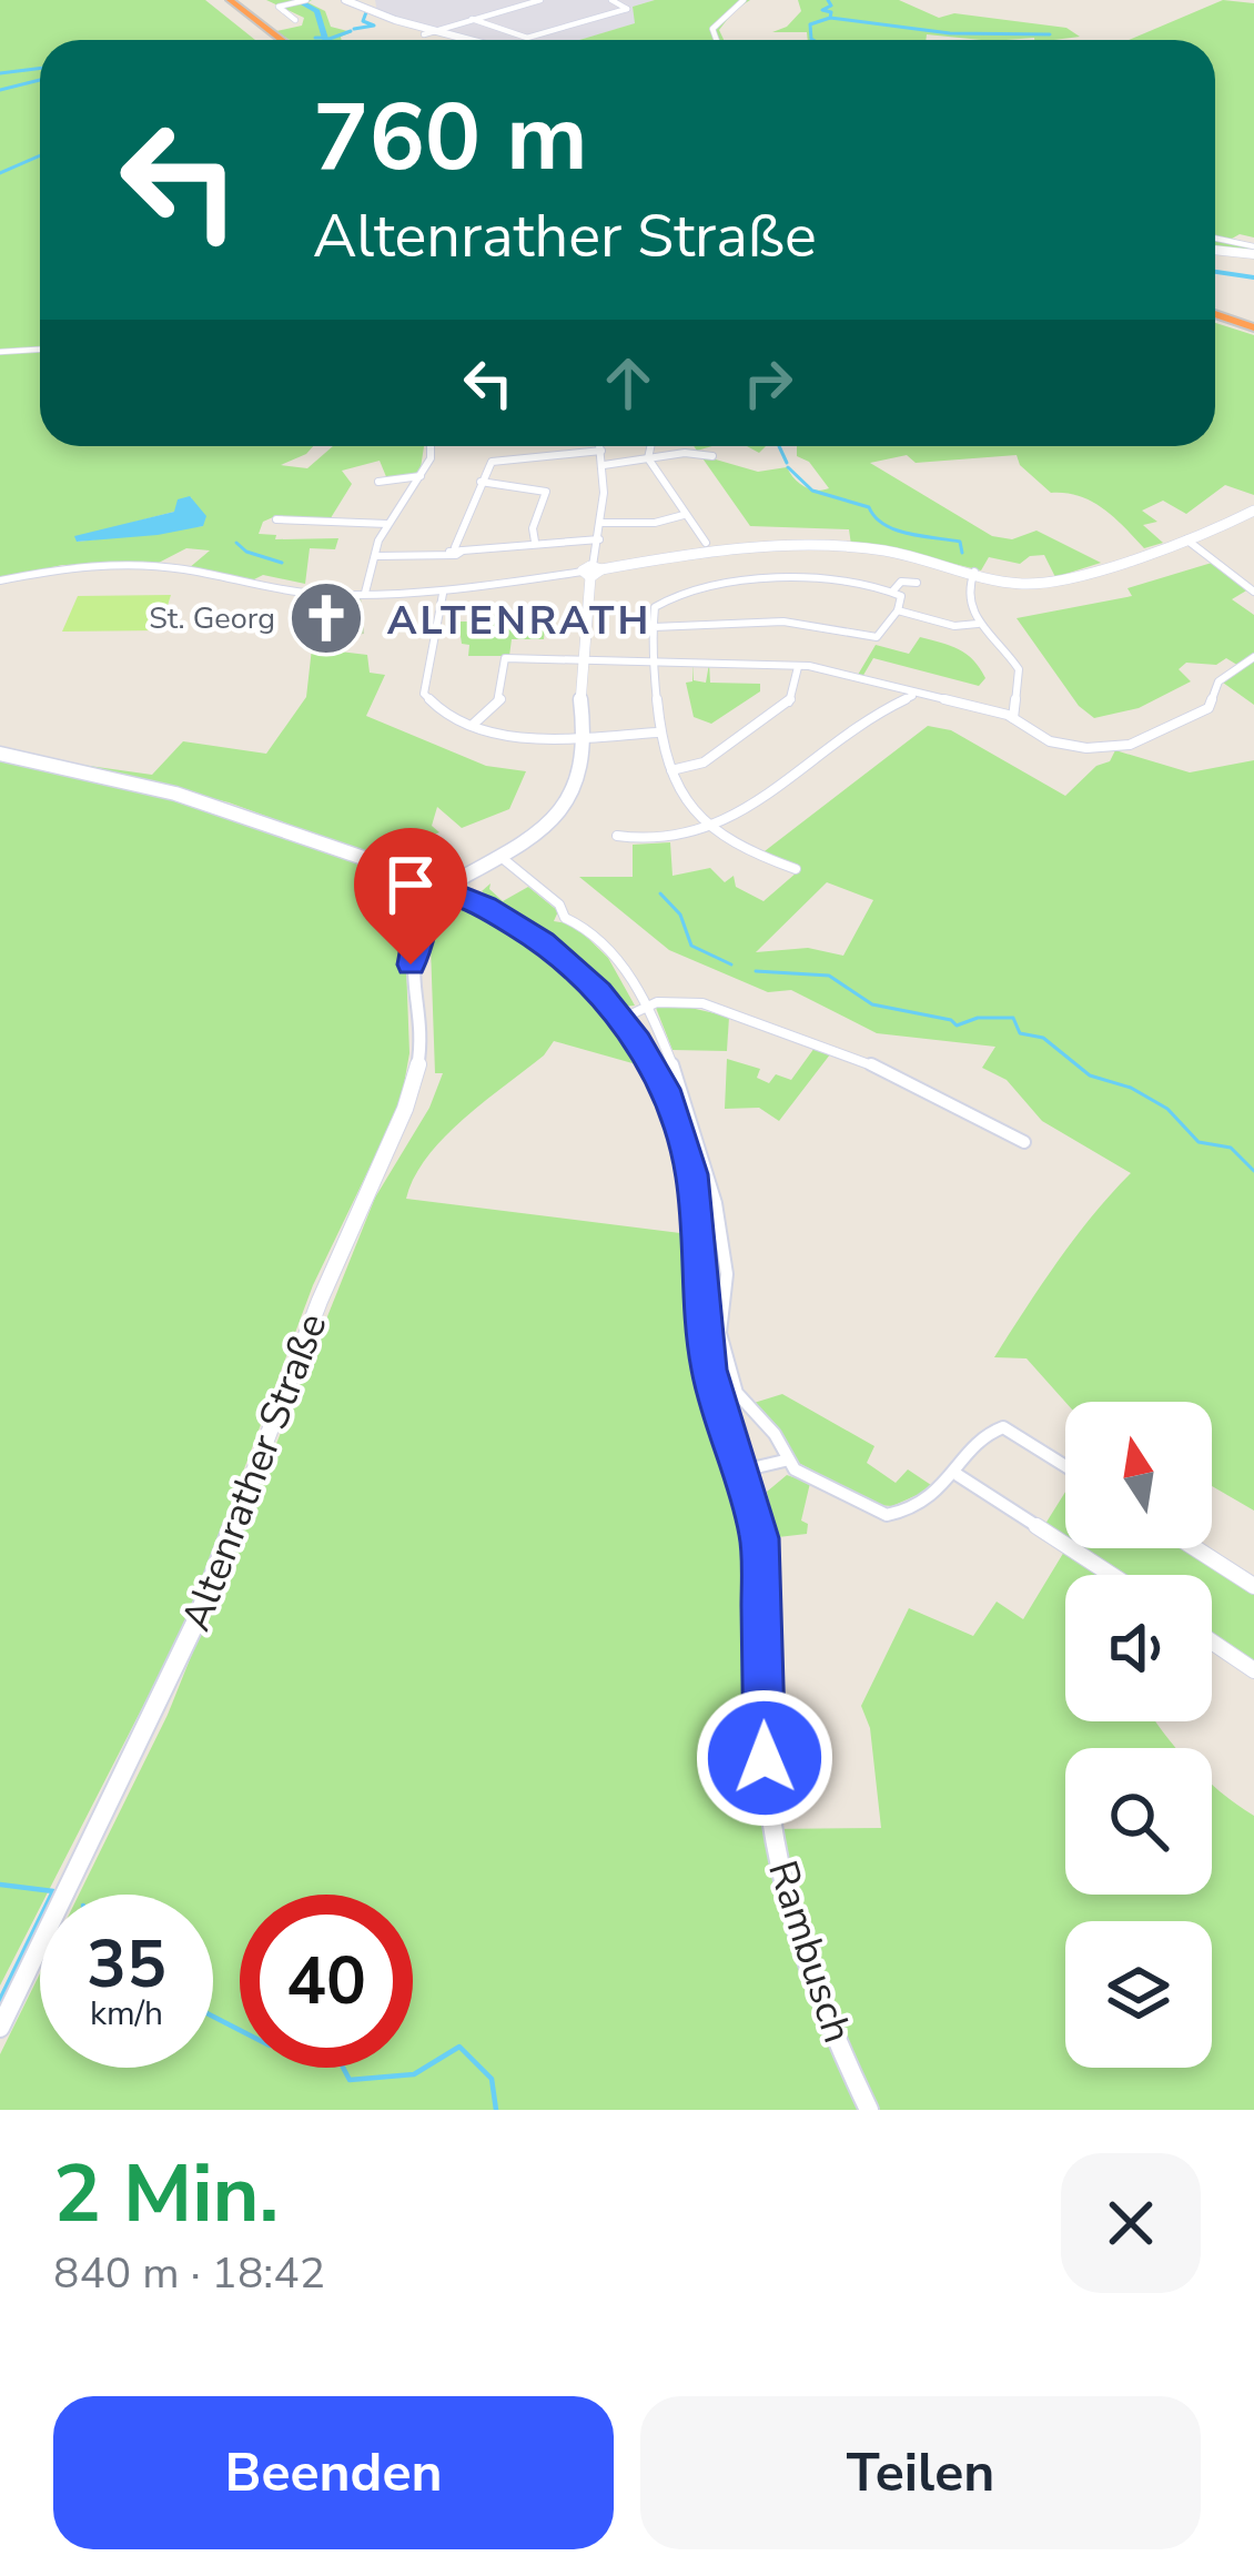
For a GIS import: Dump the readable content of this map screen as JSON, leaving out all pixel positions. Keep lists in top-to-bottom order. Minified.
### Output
{"streets":{"street":["Altenrather Straße","Rambusch"]},"districts":["ALTENRATH"],"places":{"church":["St. Georg"]},"north":"top","page":{"turn":["760 m","Altenrather Straße"],"speed":"35 km/h","limit":"40","heading":["2 Min.","840 m · 18:42"],"buttons":["Beenden","Teilen"]}}
